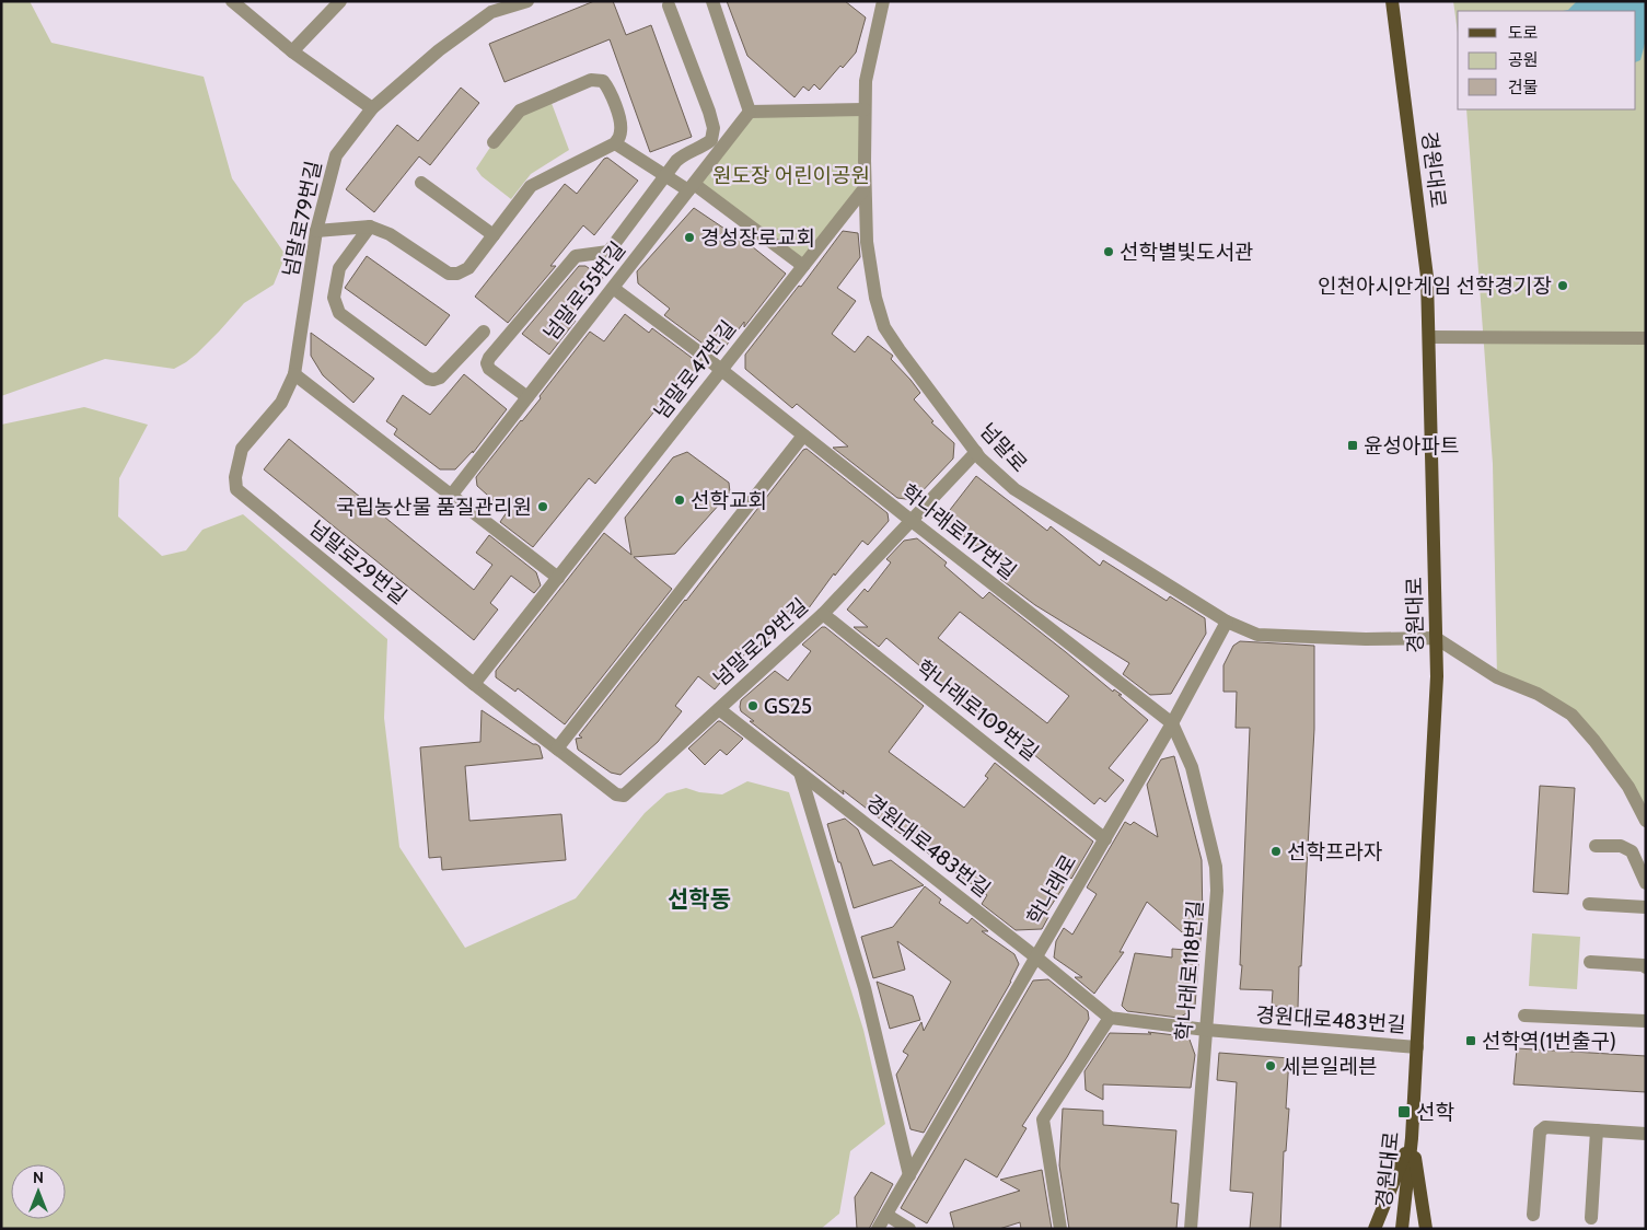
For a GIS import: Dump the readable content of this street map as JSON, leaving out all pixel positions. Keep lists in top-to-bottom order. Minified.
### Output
{"streets":{"main road":["경원대로"],"street":["넘말로79번길","넘말로55번길","넘말로47번길","넘말로","학나래로117번길","넘말로29번길","학나래로109번길","경원대로483번길","학나래로","학나래로118번길"]},"crossings":[["경원대로","넘말로"],["경원대로","경원대로483번길"],["넘말로79번길","넘말로29번길"],["넘말로55번길","학나래로117번길"],["넘말로47번길","넘말로"],["넘말로47번길","학나래로117번길"],["넘말로47번길","넘말로29번길"],["넘말로","넘말로29번길"],["넘말로","학나래로"],["학나래로117번길","넘말로29번길"],["학나래로117번길","학나래로"],["학나래로117번길","학나래로118번길"],["넘말로29번길","학나래로109번길"],["넘말로29번길","경원대로483번길"],["학나래로109번길","학나래로"],["경원대로483번길","학나래로"],["경원대로483번길","학나래로118번길"],["학나래로","학나래로118번길"]],"districts":["선학동"],"parks":["원도장 어린이공원"],"places":{"other":["경성장로교회","선학별빛도서관","인천아시안게임 선학경기장","선학교회","국립농산물 품질관리원","GS25","선학프라자","세븐일레븐"],"transit":["윤성아파트","선학역(1번출구)","선학"]},"legend":["도로","공원","건물"],"north":"top"}
